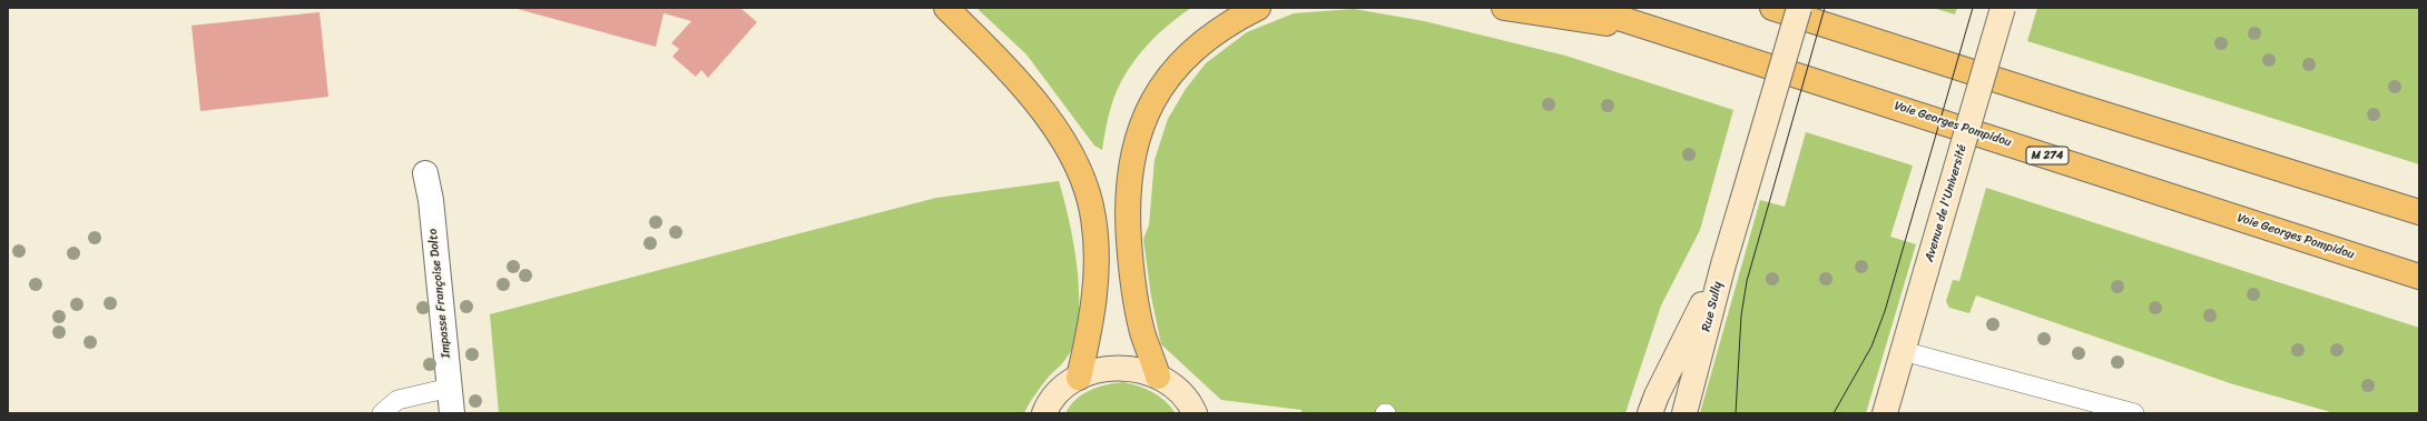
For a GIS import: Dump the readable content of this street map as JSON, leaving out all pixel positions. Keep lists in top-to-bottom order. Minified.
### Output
{"streets":{"highway":["Voie Georges Pompidou","M 274"],"main road":["Avenue de l'Université","Rue Sully"],"street":["Impasse Françoise Dolto"]}}
